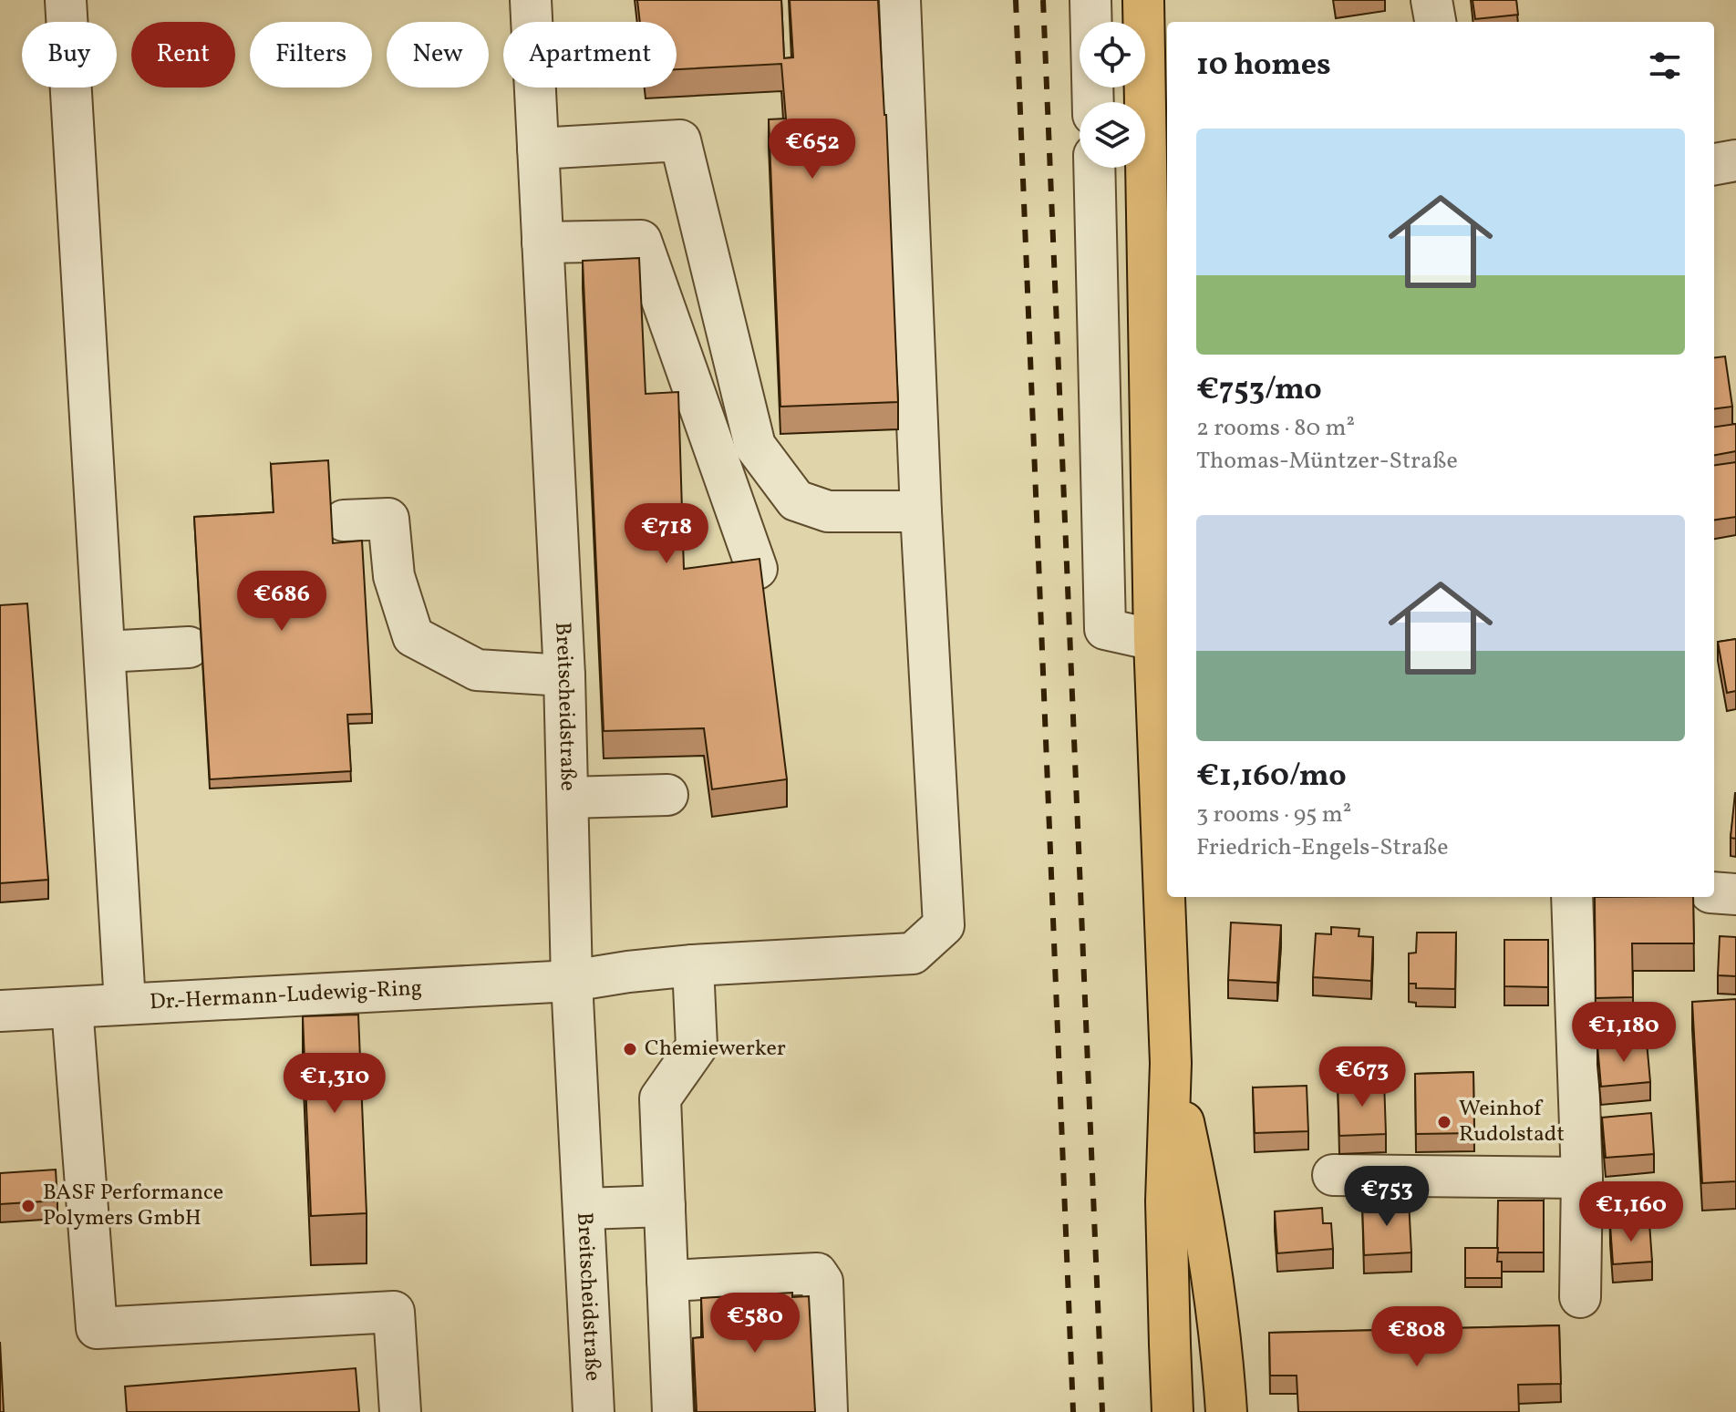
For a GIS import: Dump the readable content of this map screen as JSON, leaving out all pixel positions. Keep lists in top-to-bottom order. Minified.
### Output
{"streets":{"street":["Breitscheidstraße","Dr.-Hermann-Ludewig-Ring"]},"crossings":[["Breitscheidstraße","Dr.-Hermann-Ludewig-Ring"]],"places":["Chemiewerker","Weinhof Rudolstadt","BASF Performance Polymers GmbH"],"page":{"chip":["Buy","Rent","Filters","New","Apartment"],"heading":"10 homes","list":[{"name":"€753/mo","note":"2 rooms · 80 m² · Thomas-Müntzer-Straße"},{"name":"€1,160/mo","note":"3 rooms · 95 m² · Friedrich-Engels-Straße"}],"price":["€652","€718","€686","€1,180","€673","€1,310","€753","€1,160","€580","€808"]}}
